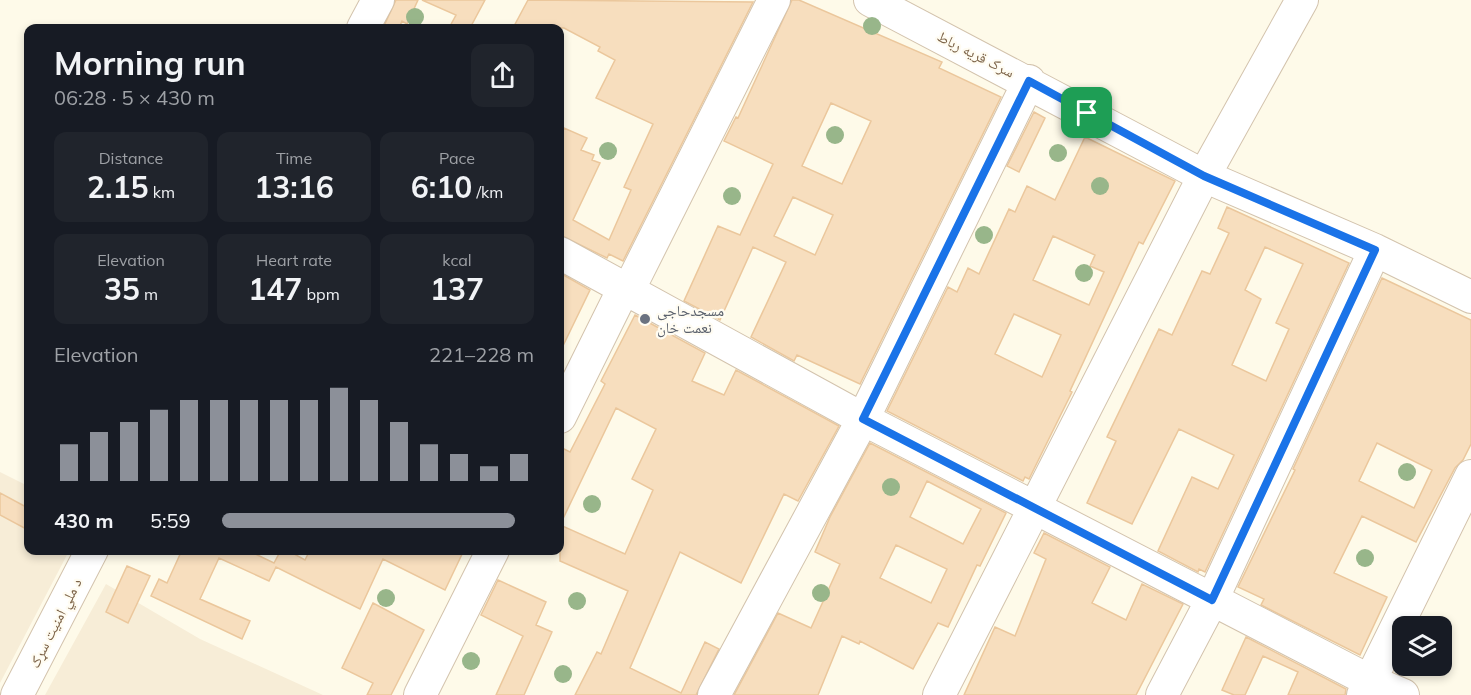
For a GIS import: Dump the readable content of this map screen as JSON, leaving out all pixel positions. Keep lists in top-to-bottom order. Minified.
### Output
{"streets":{"street":["سرک قریه رباط","د ملي امنیت سړک"]},"places":["مسجدحاجی نعمت خان"],"page":{"heading":["Morning run","06:28 · 5 × 430 m"],"stats":[["Distance","2.15 km"],["Time","13:16"],["Pace","6:10 /km"],["Elevation","35 m"],["Heart rate","147 bpm"],["kcal","137"]],"chart":["Elevation","221–228 m"],"list":[{"name":"430 m","note":"5:59"}]}}
